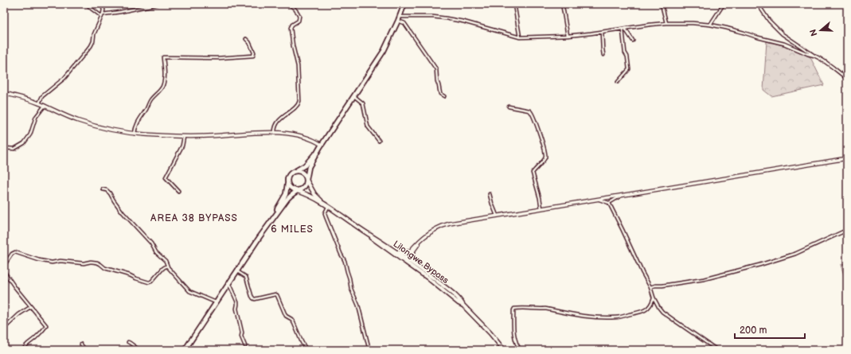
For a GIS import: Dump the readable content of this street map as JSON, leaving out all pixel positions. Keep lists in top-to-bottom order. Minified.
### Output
{"streets":{"main road":["Lilongwe Bypass"]},"districts":["AREA 38 BYPASS","6 MILES"],"scale_bar":"200 m","north":"left"}
